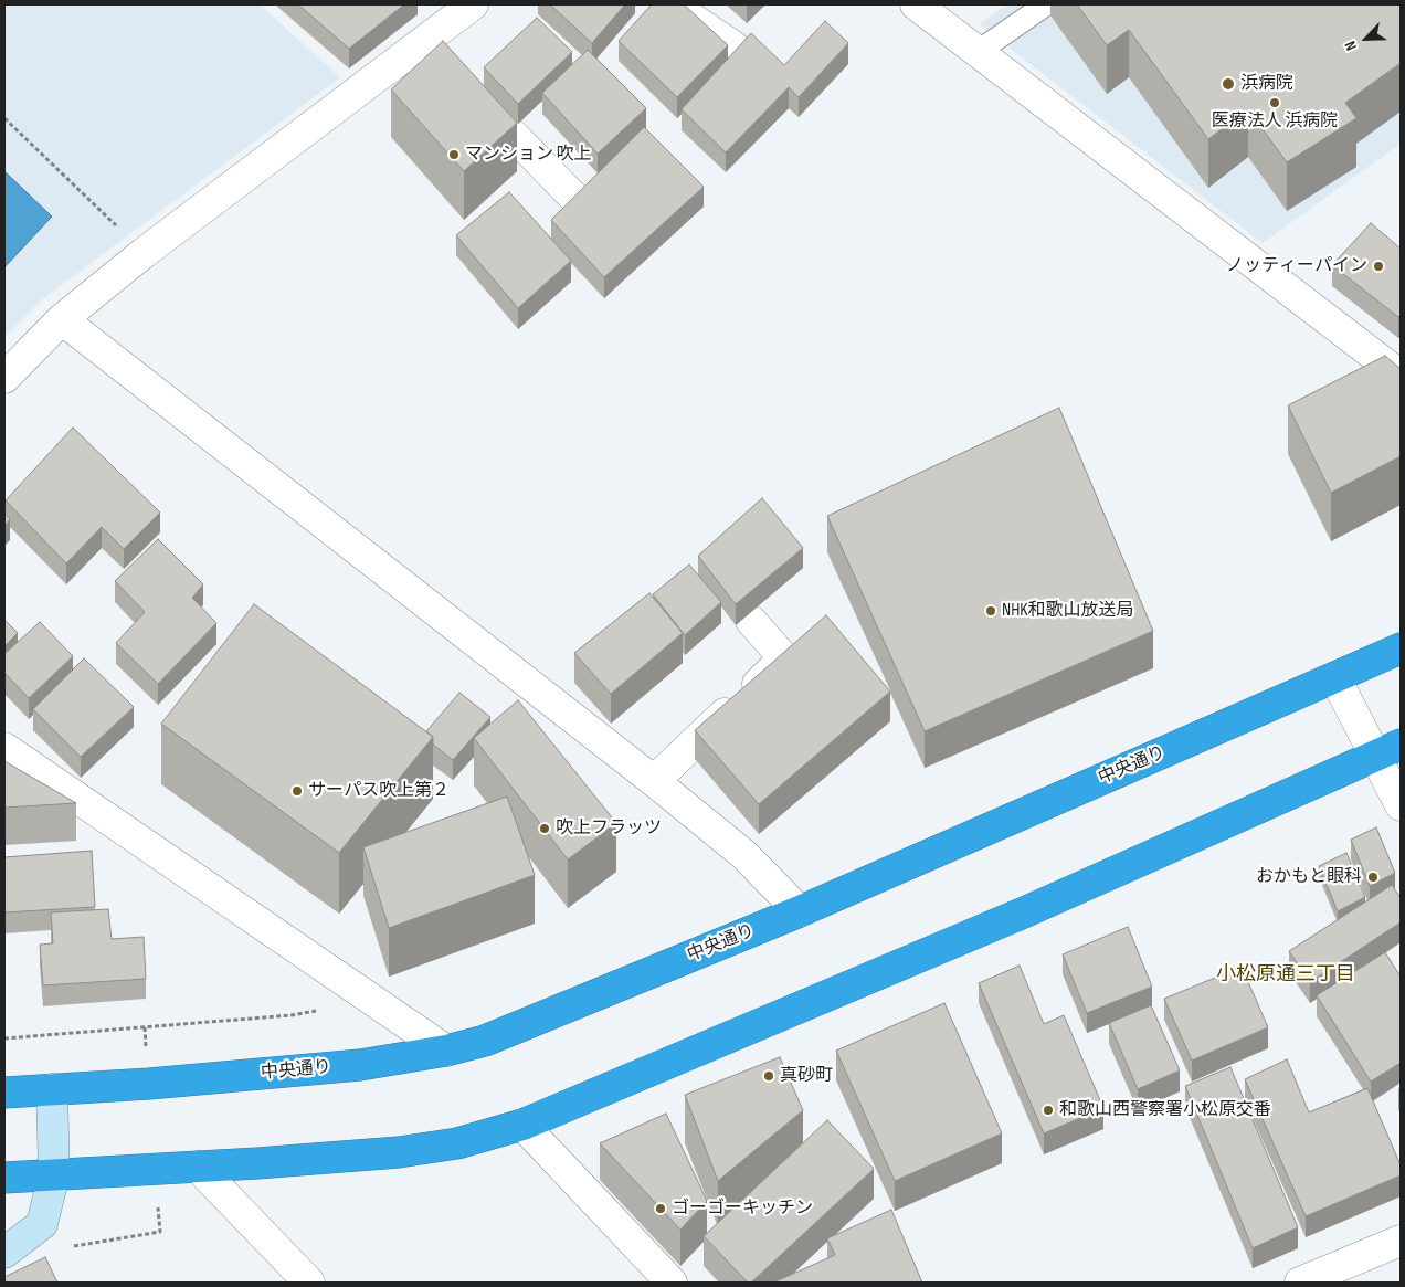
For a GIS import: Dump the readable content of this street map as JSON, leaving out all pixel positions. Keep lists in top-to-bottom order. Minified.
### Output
{"streets":{"highway":["中央通り"]},"districts":["小松原通三丁目"],"places":["浜病院","医療法人 浜病院","マンション 吹上","ノッティーパイン","NHK和歌山放送局","サーパス吹上第２","吹上フラッツ","おかもと眼科","真砂町","和歌山西警察署小松原交番","ゴーゴーキッチン"],"north":"bottom left"}
